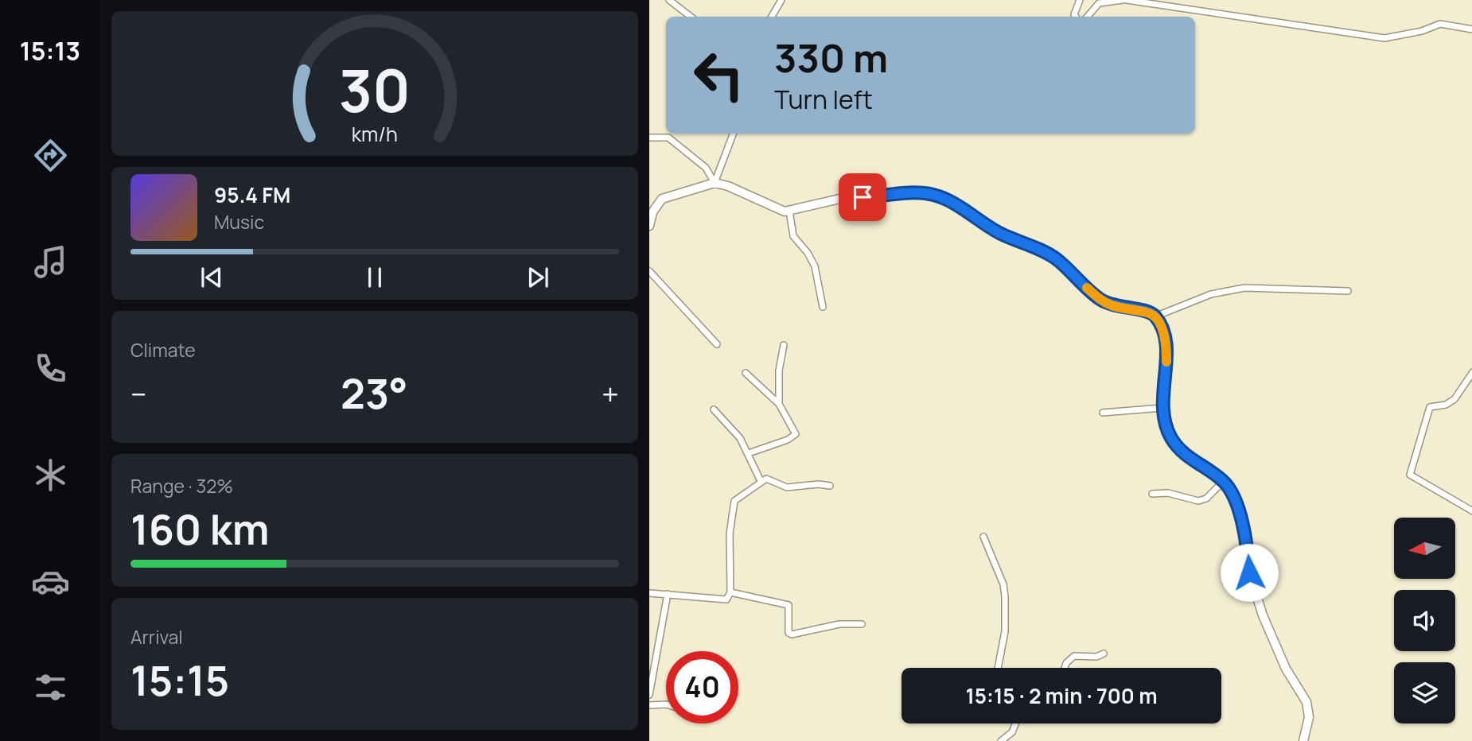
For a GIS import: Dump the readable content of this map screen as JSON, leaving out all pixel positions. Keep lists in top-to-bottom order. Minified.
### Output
{"north":"left","page":{"tabs":"15:13","turn":["330 m","Turn left"],"song":["95.4 FM","Music"],"tile":["Climate",["Range · 32%","160 km"],["Arrival","15:15"]],"heat":["−","23°","+"],"limit":"40","trip":"15:15 · 2 min · 700 m","gauge":["30","km/h"]}}
